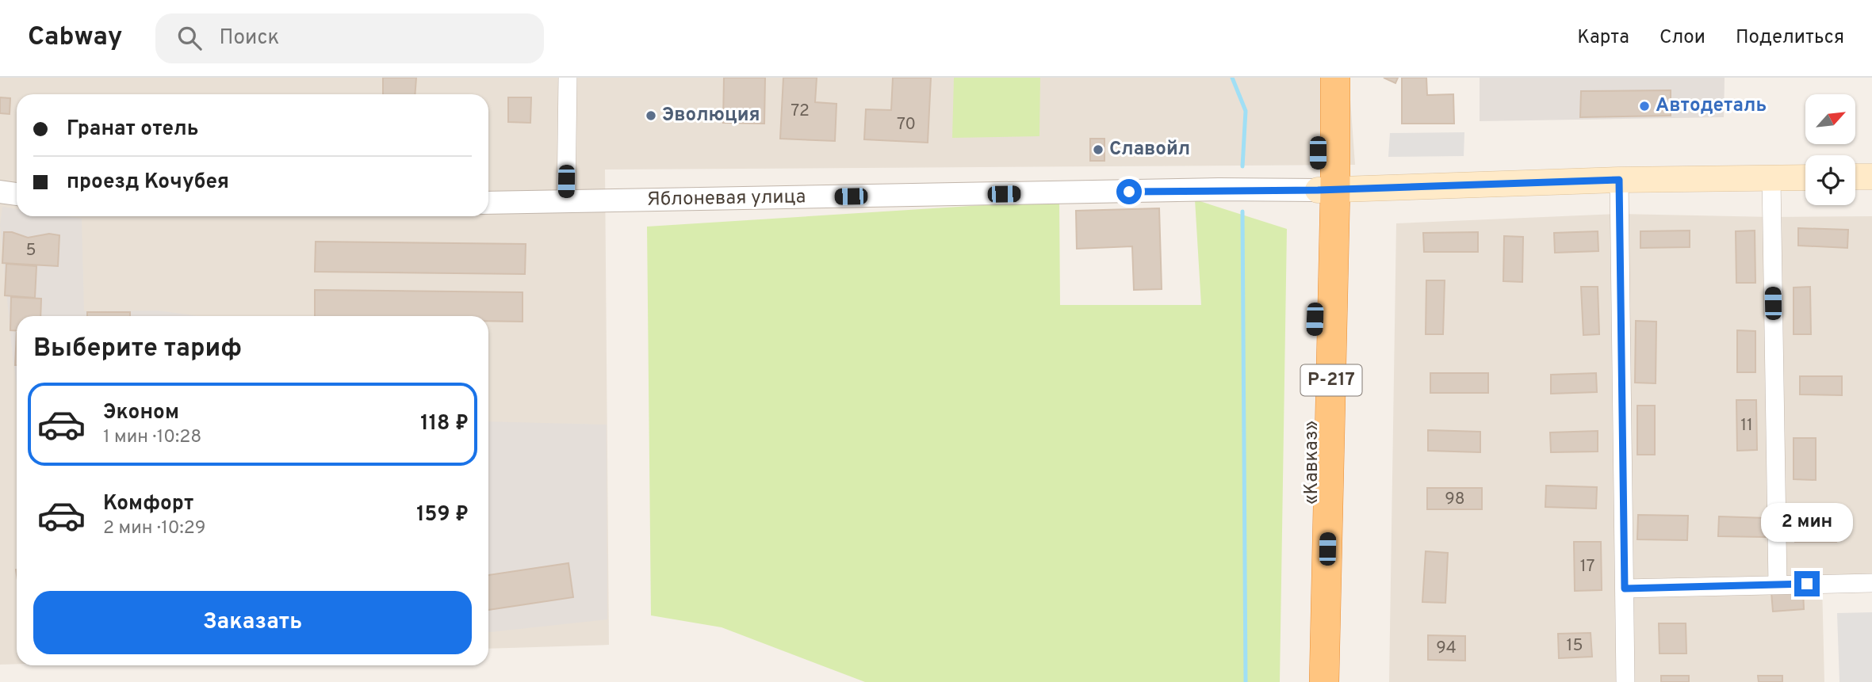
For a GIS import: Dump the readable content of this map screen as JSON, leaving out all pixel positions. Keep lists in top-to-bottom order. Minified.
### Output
{"streets":{"highway":["Р-217","«Кавказ»"],"street":["Яблоневая улица"]},"crossings":[["Яблоневая улица","Р-217"],["Яблоневая улица","«Кавказ»"],["Р-217","«Кавказ»"]],"places":["Автодеталь","Эволюция","Славойл"],"house_numbers":["72","70","5","11","98","17","15","94"],"north":"top right","page":{"header":"Cabway","search":"Поиск","nav":["Карта","Слои","Поделиться"],"banner":["Гранат отель","проезд Кочубея"],"heading":"Выберите тариф","list":[{"name":"Эконом","note":"1 мин · 10:28","value":"118 ₽"},{"name":"Комфорт","note":"2 мин · 10:29","value":"159 ₽"}],"bubble":"2 мин","buttons":"Заказать"}}
